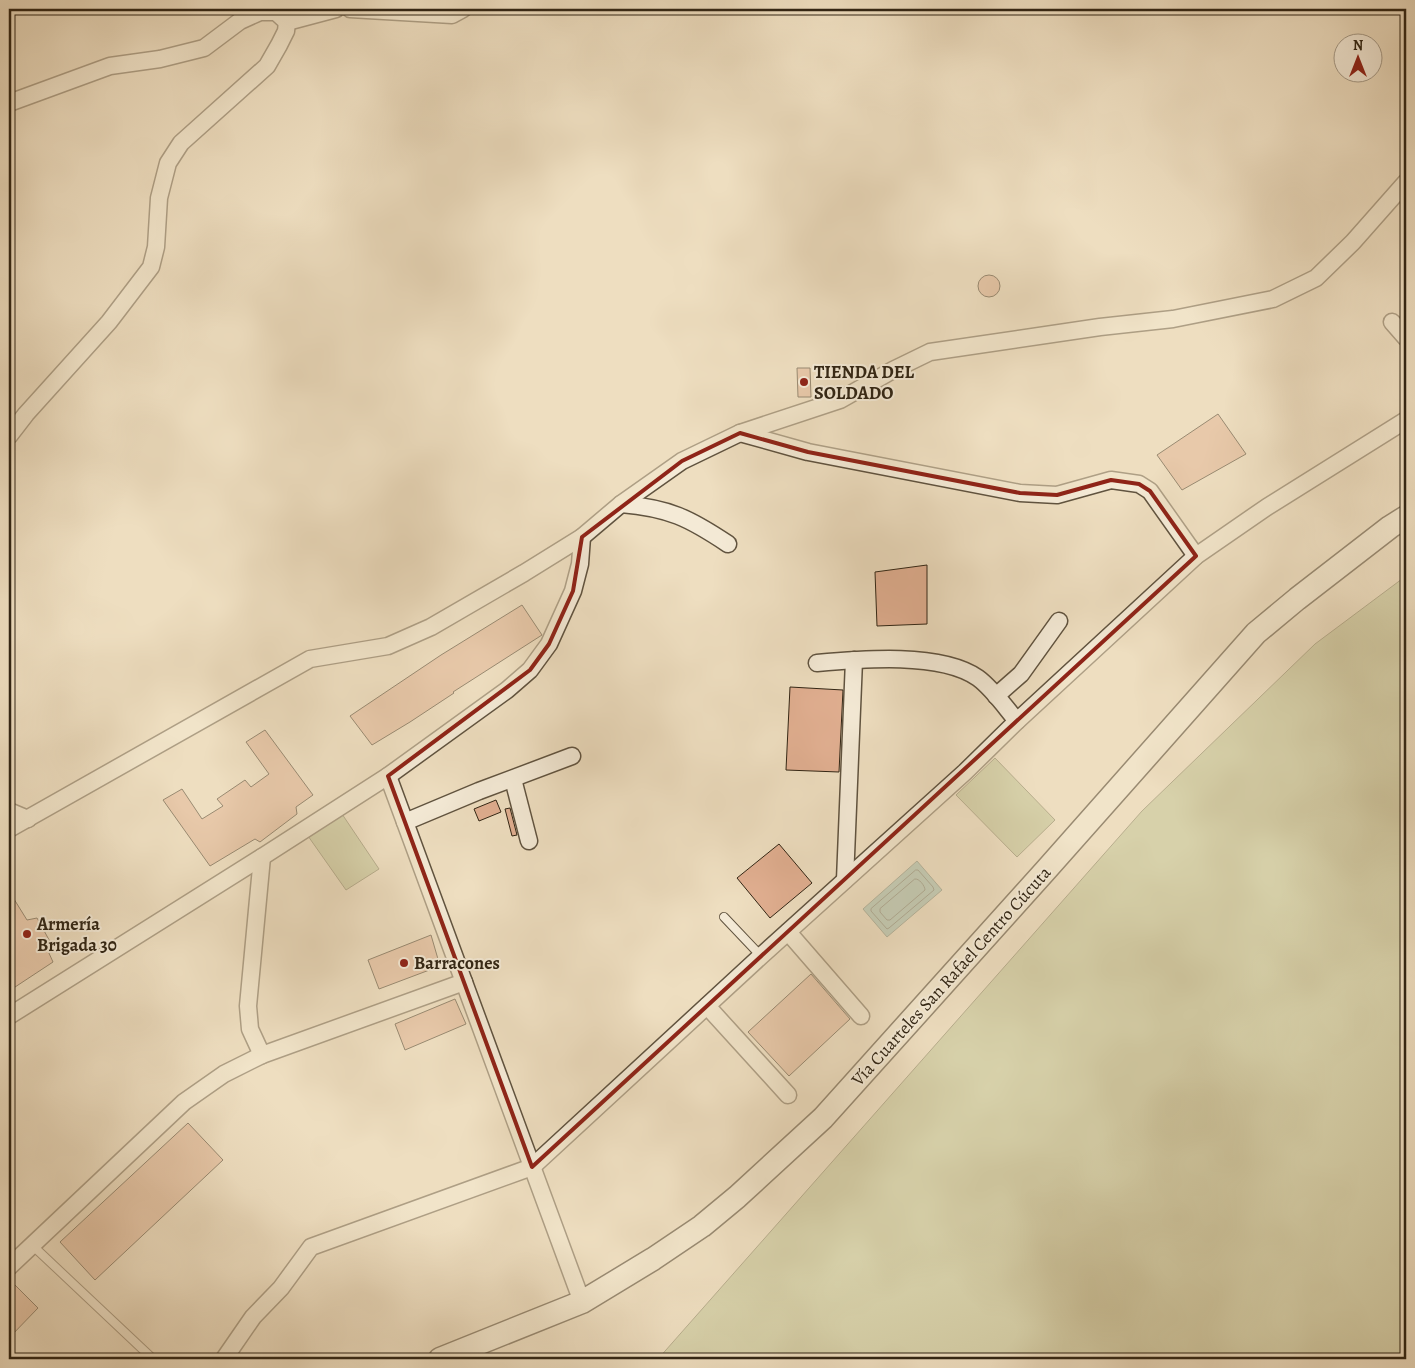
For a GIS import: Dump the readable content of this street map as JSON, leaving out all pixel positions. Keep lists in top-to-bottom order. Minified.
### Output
{"streets":{"main road":["Vía Cuarteles San Rafael Centro Cúcuta"]},"places":["TIENDA DEL SOLDADO","Armería Brigada 30","Barracones"],"north":"top"}
